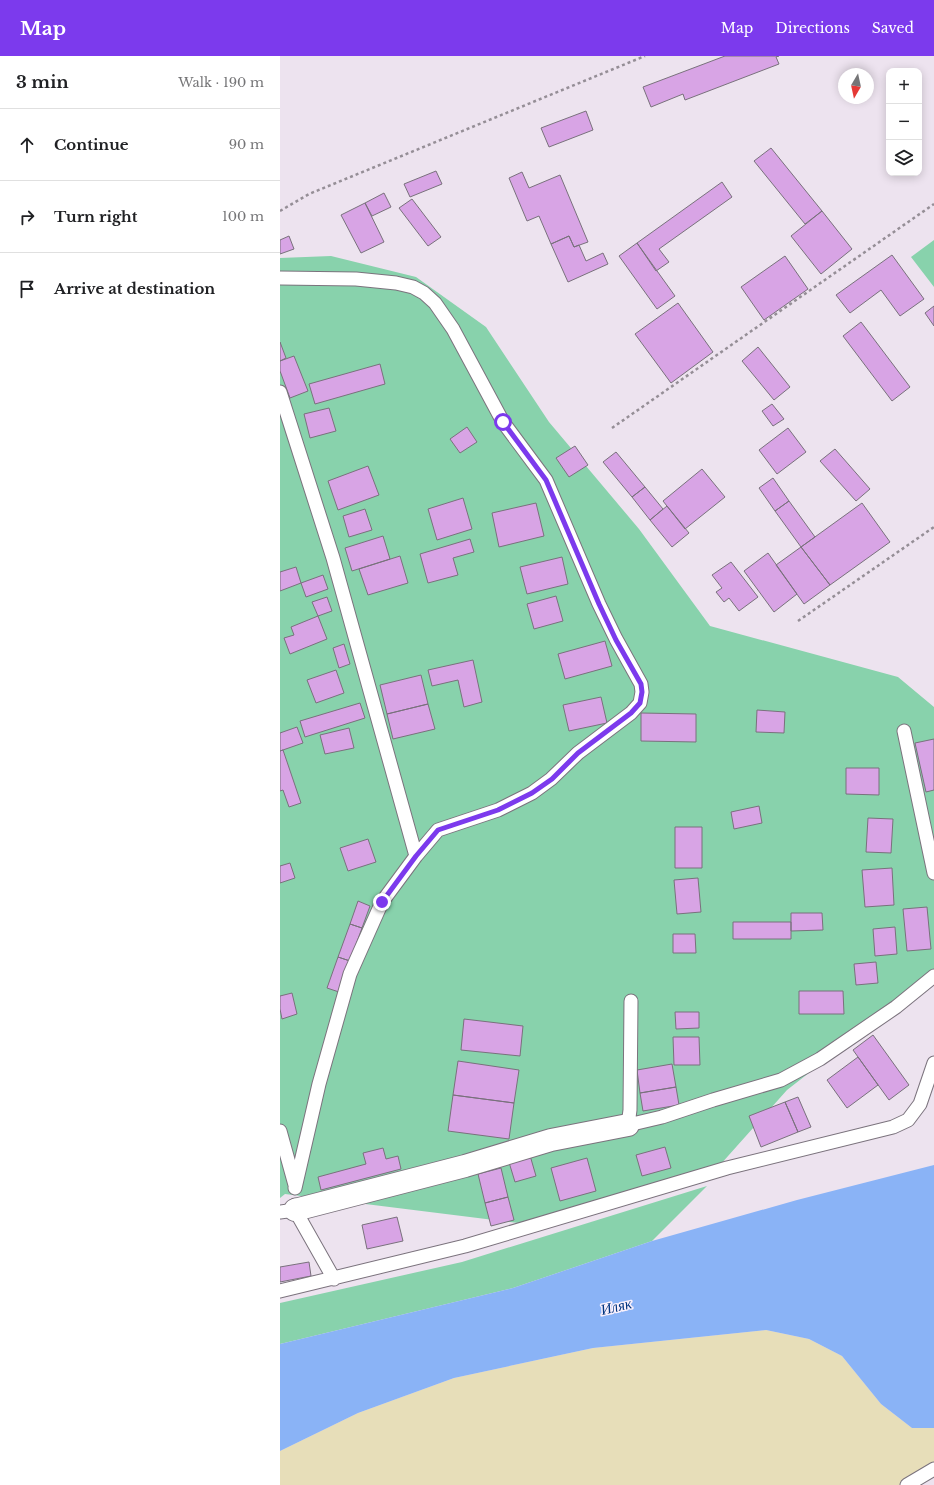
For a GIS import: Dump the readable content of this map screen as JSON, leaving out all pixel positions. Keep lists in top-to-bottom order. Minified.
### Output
{"water":["Иляк"],"north":"bottom","page":{"header":"Map","nav":["Map","Directions","Saved"],"heading":["3 min","Walk · 190 m"],"map_buttons":["+","−"],"list":[["Continue","90 m"],["Turn right","100 m"],"Arrive at destination"]}}
